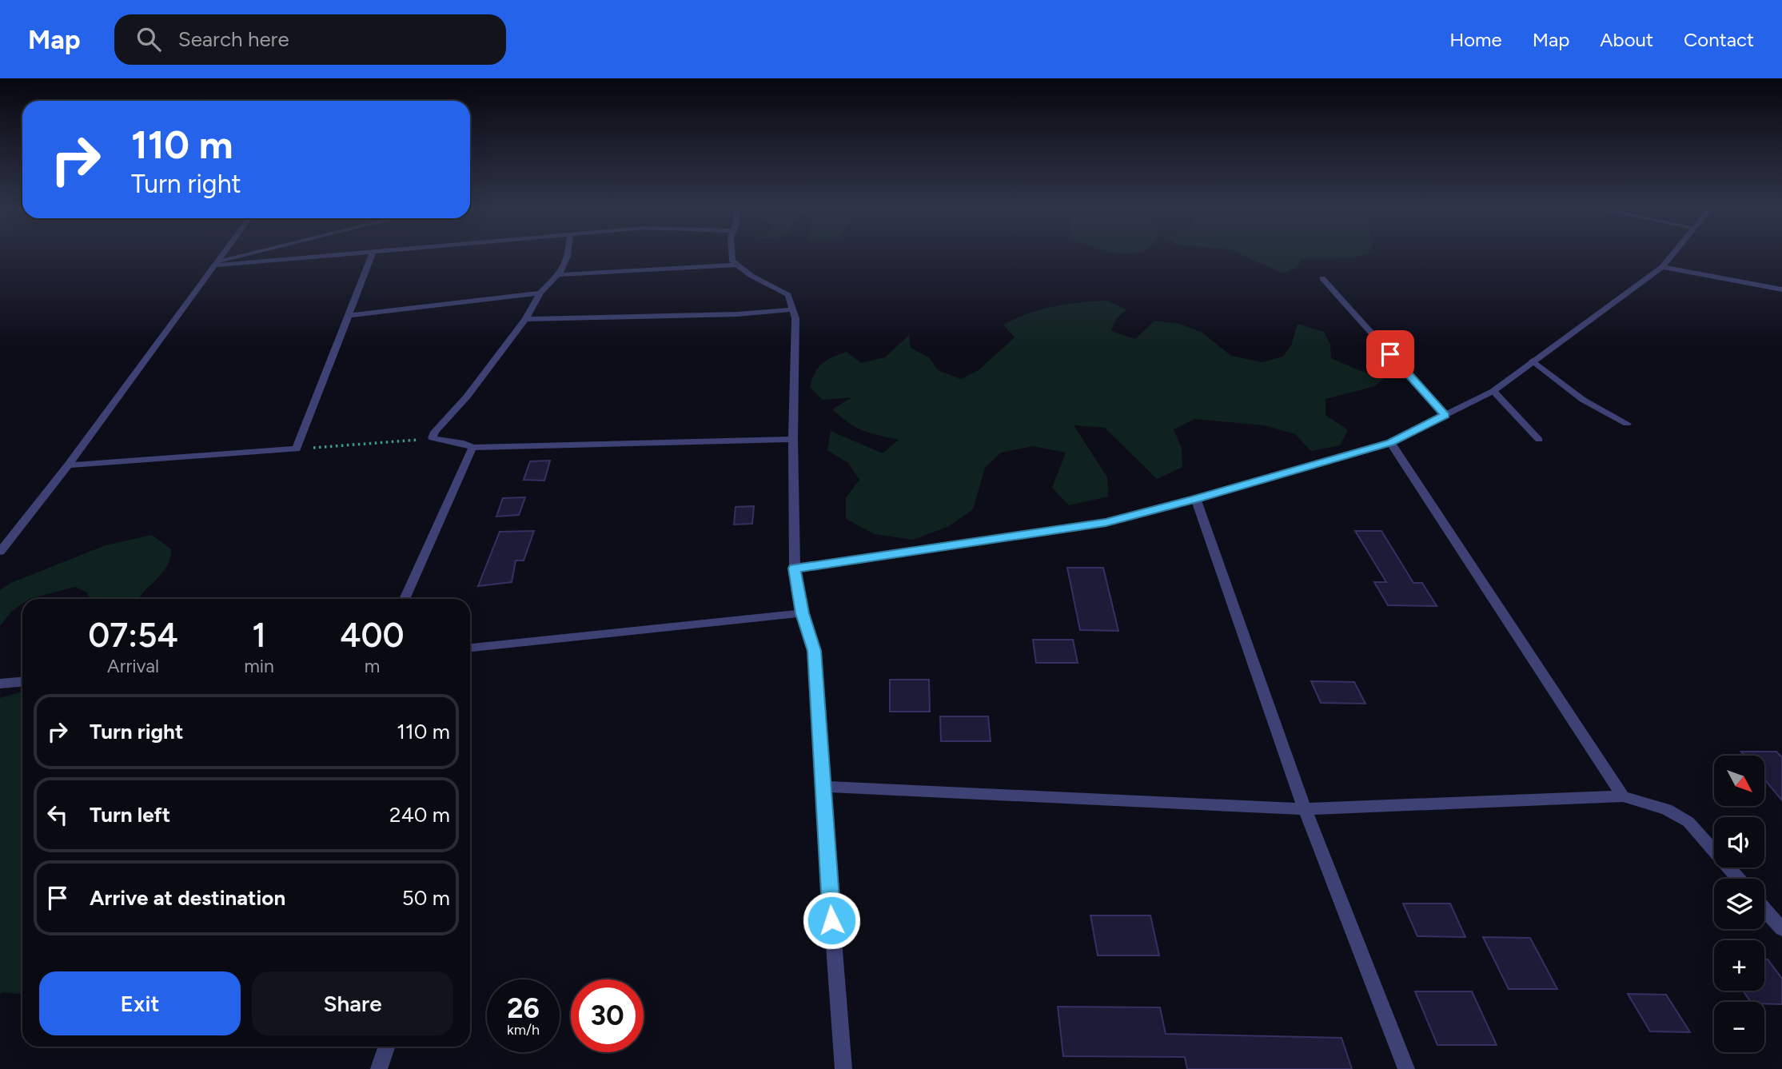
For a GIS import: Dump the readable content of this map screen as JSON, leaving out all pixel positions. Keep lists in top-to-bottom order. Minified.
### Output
{"north":"bottom right","page":{"header":"Map","search":"Search here","nav":["Home","Map","About","Contact"],"turn":["110 m","Turn right"],"eta":["07:54","Arrival","1","min","400","m"],"list":[{"name":"Turn right","value":"110 m"},{"name":"Turn left","value":"240 m"},{"name":"Arrive at destination","value":"50 m"}],"map_buttons":["+","−"],"buttons":["Exit","Share"],"speed":"26 km/h","limit":"30"}}
